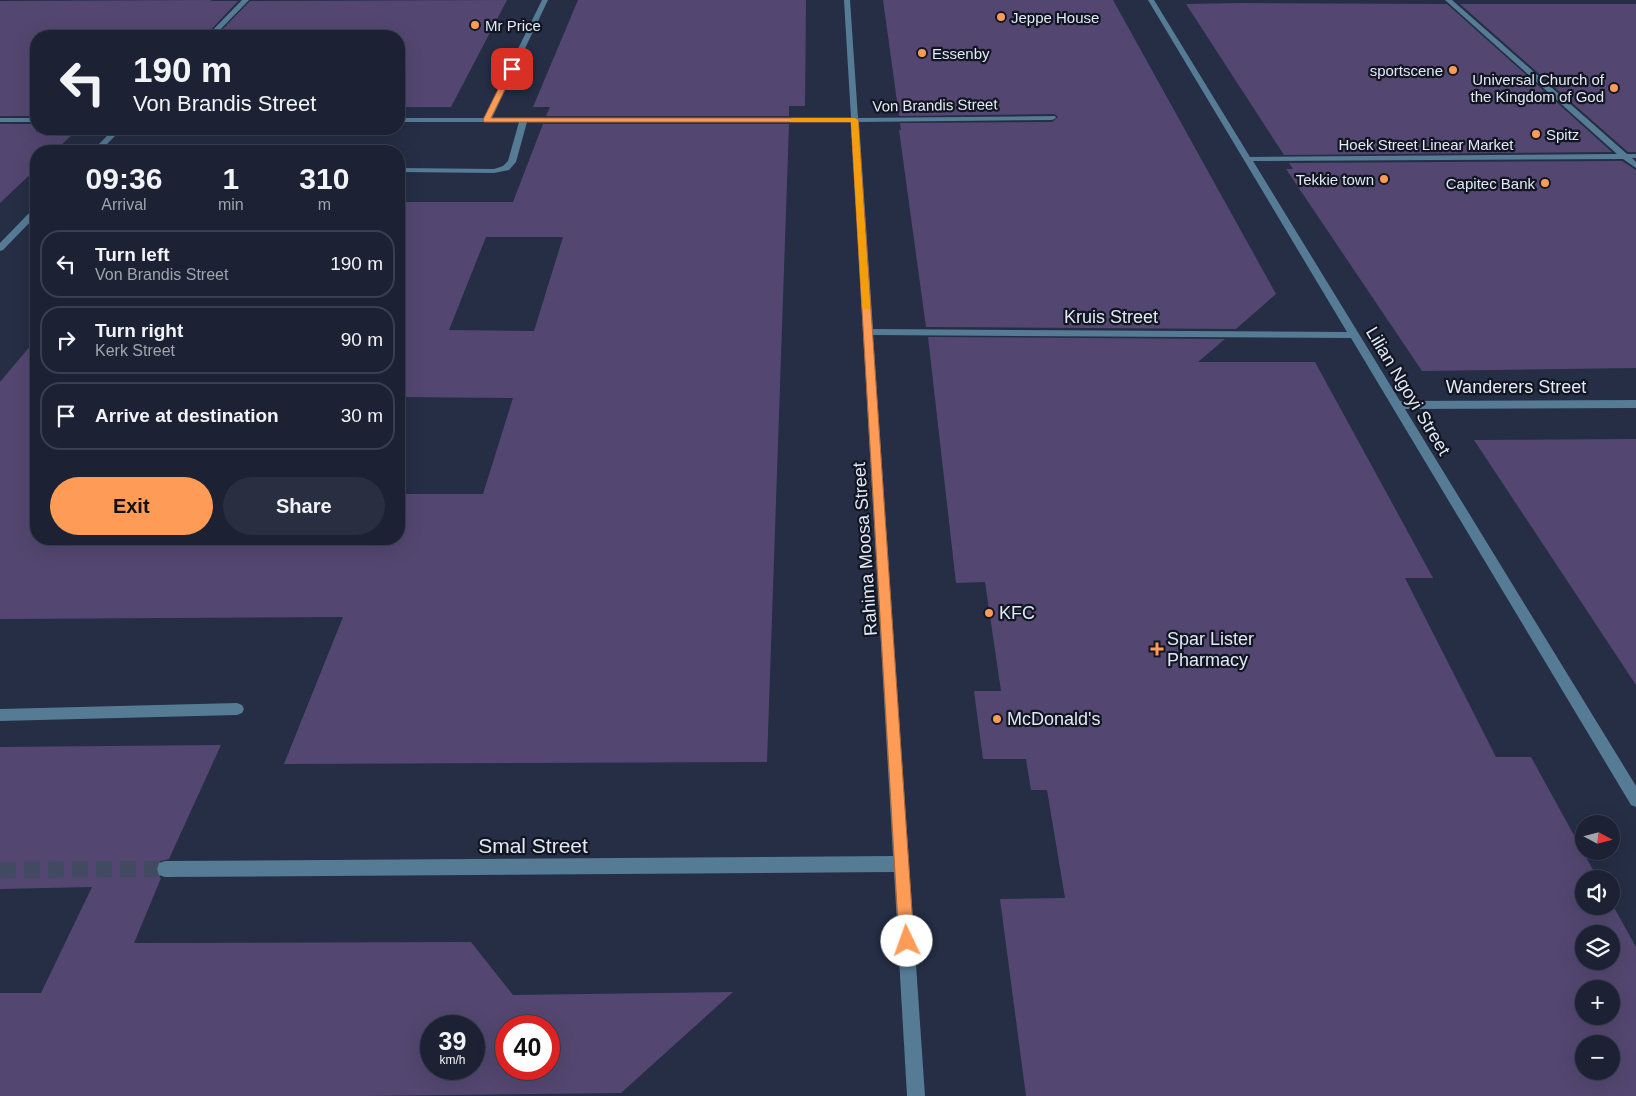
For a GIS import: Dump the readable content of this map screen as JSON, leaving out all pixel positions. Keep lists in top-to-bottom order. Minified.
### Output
{"streets":{"street":["Von Brandis Street","Hoek Street Linear Market","Kruis Street","Wanderers Street","Lilian Ngoyi Street","Rahima Moosa Street","Smal Street"]},"crossings":[["Von Brandis Street","Rahima Moosa Street"],["Hoek Street Linear Market","Lilian Ngoyi Street"],["Kruis Street","Lilian Ngoyi Street"],["Kruis Street","Rahima Moosa Street"],["Wanderers Street","Lilian Ngoyi Street"],["Rahima Moosa Street","Smal Street"]],"places":{"other":["Jeppe House","Mr Price","Essenby","sportscene","Universal Church of the Kingdom of God","Spitz","Tekkie town","Capitec Bank","KFC","McDonald's"],"health":["Spar Lister Pharmacy"]},"north":"right","page":{"turn":["190 m","Von Brandis Street"],"eta":["09:36","Arrival","1","min","310","m"],"list":[{"name":"Turn left","note":"Von Brandis Street","value":"190 m"},{"name":"Turn right","note":"Kerk Street","value":"90 m"},{"name":"Arrive at destination","value":"30 m"}],"buttons":["Exit","Share"],"map_buttons":["+","−"],"speed":"39 km/h","limit":"40"}}
